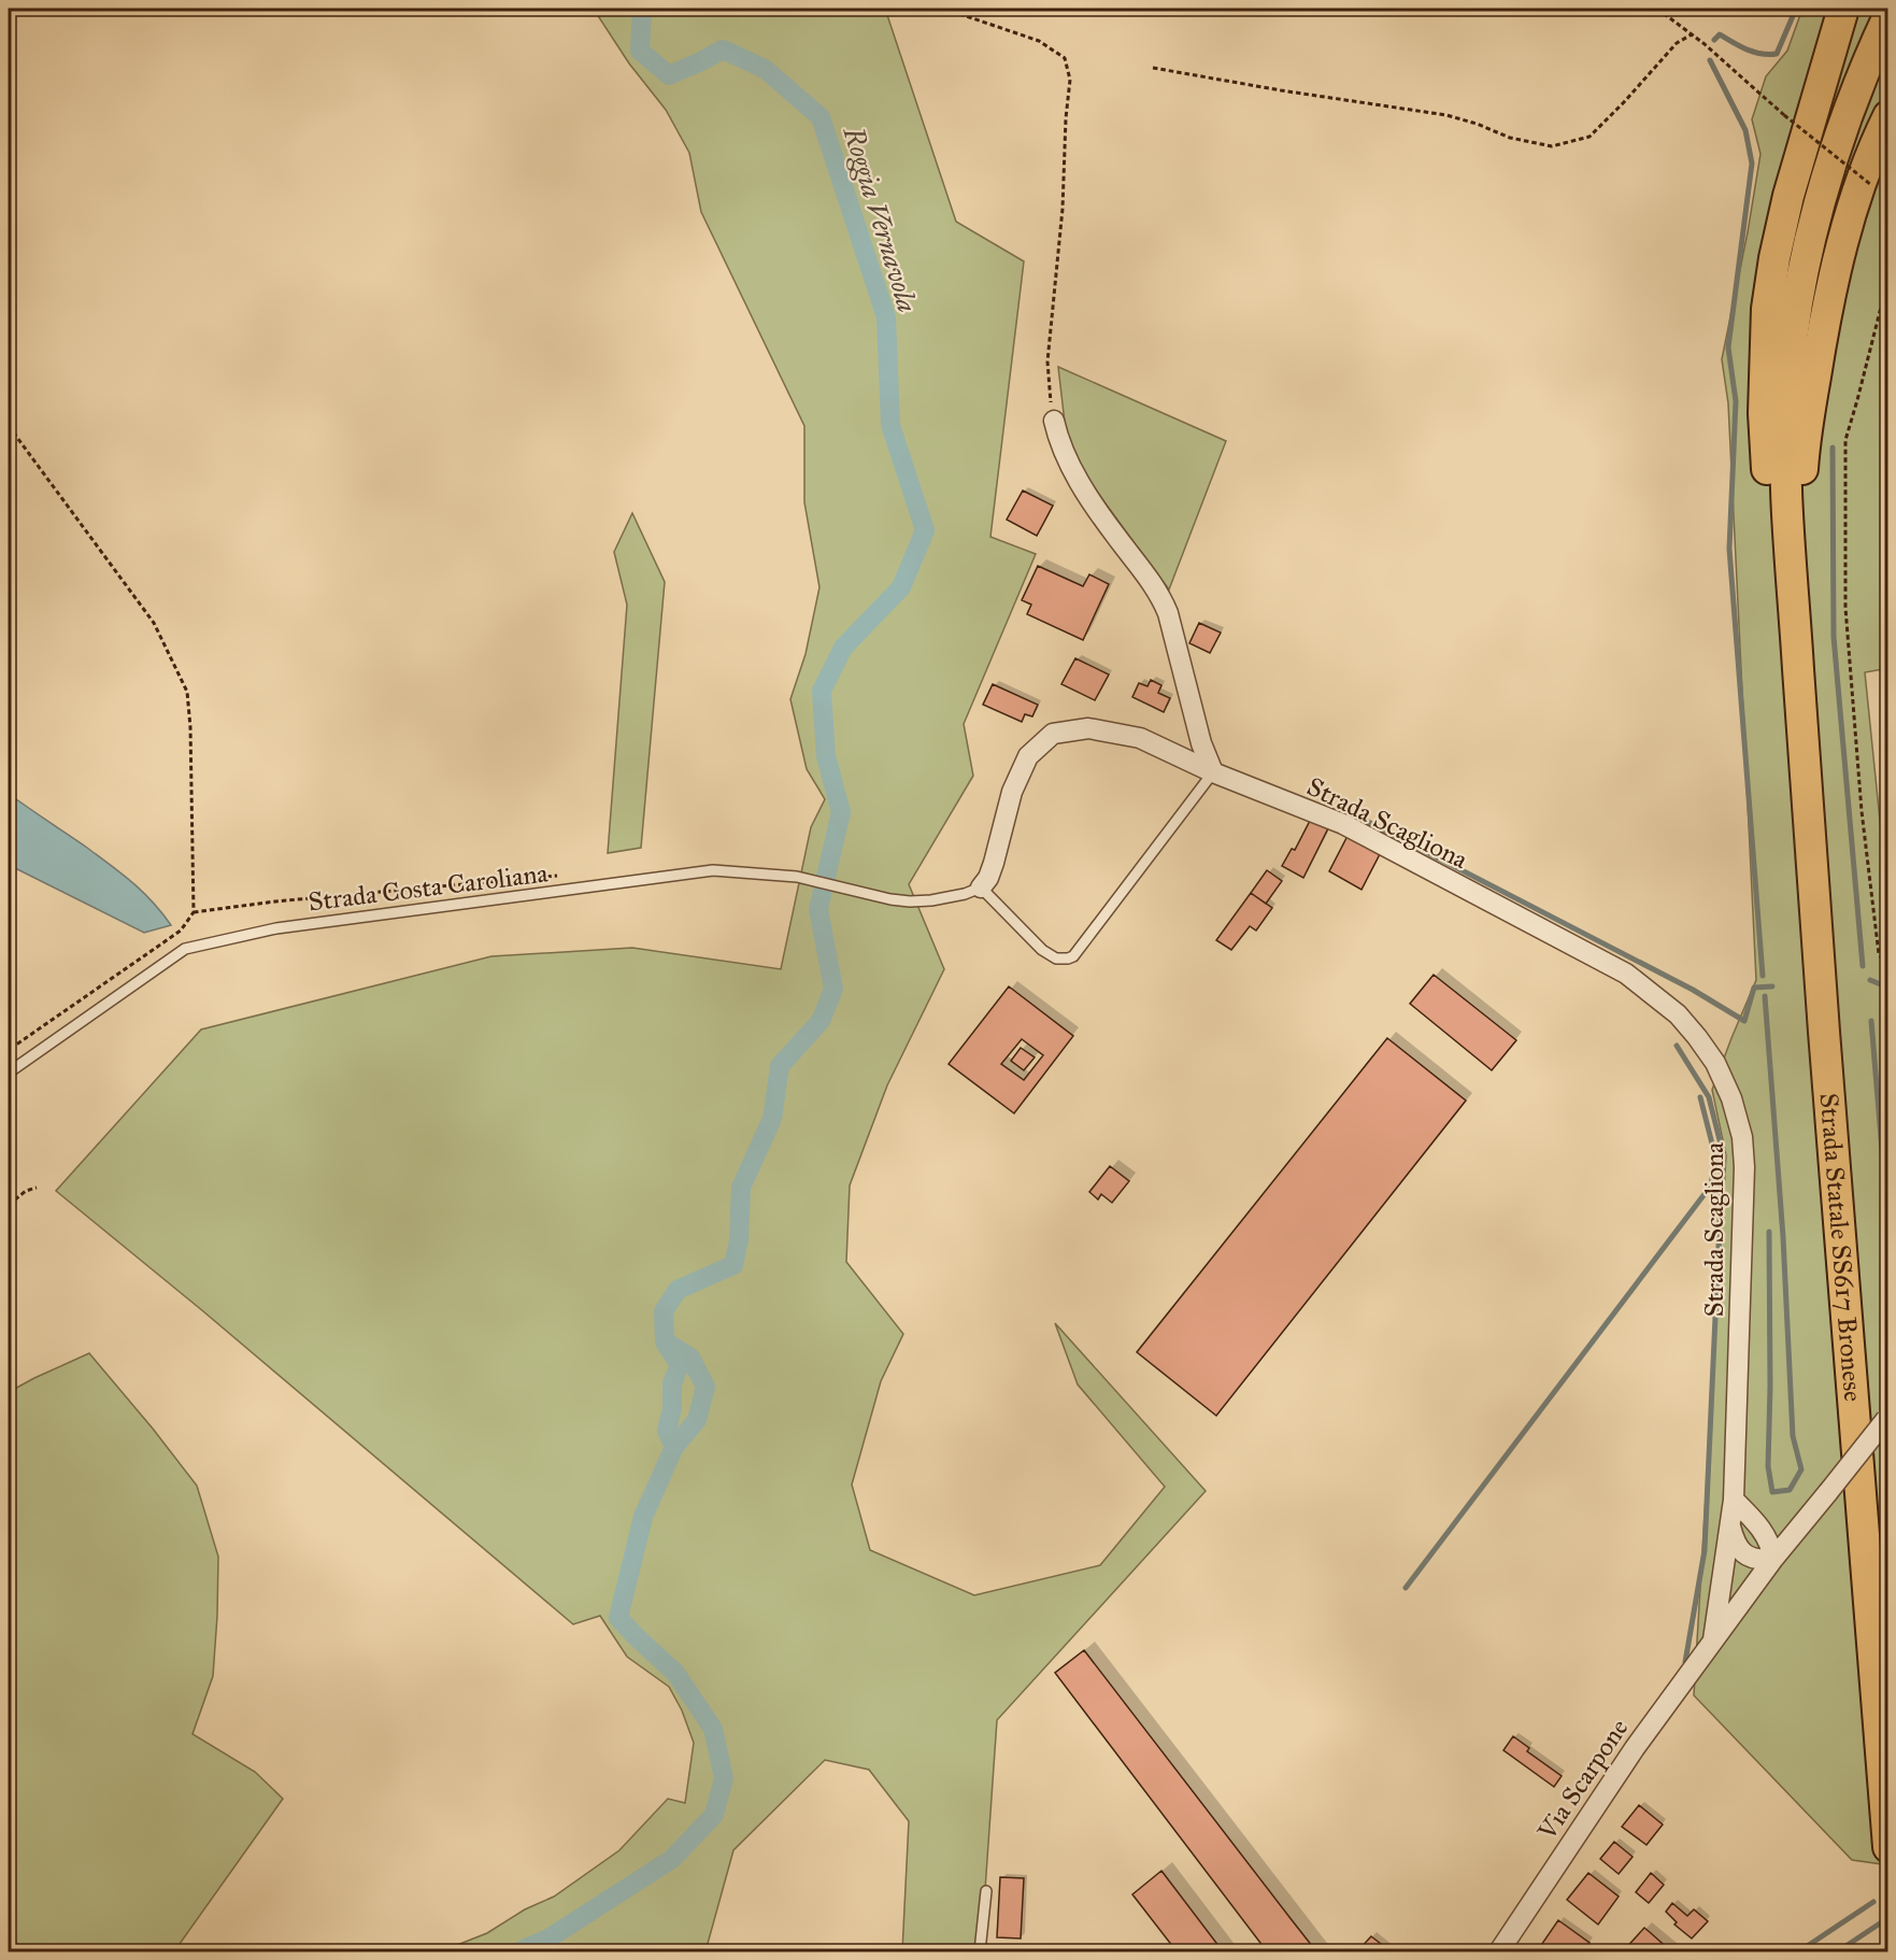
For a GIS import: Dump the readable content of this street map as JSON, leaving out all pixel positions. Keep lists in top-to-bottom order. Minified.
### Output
{"streets":{"main road":["Strada Statale SS617 Bronese"],"street":["Strada Scagliona","Via Scarpone"],"lane":["Strada Costa Caroliana"]},"crossings":[["Strada Scagliona","Strada Costa Caroliana"],["Strada Scagliona","Via Scarpone"]],"water":["Roggia Vernavola"]}
